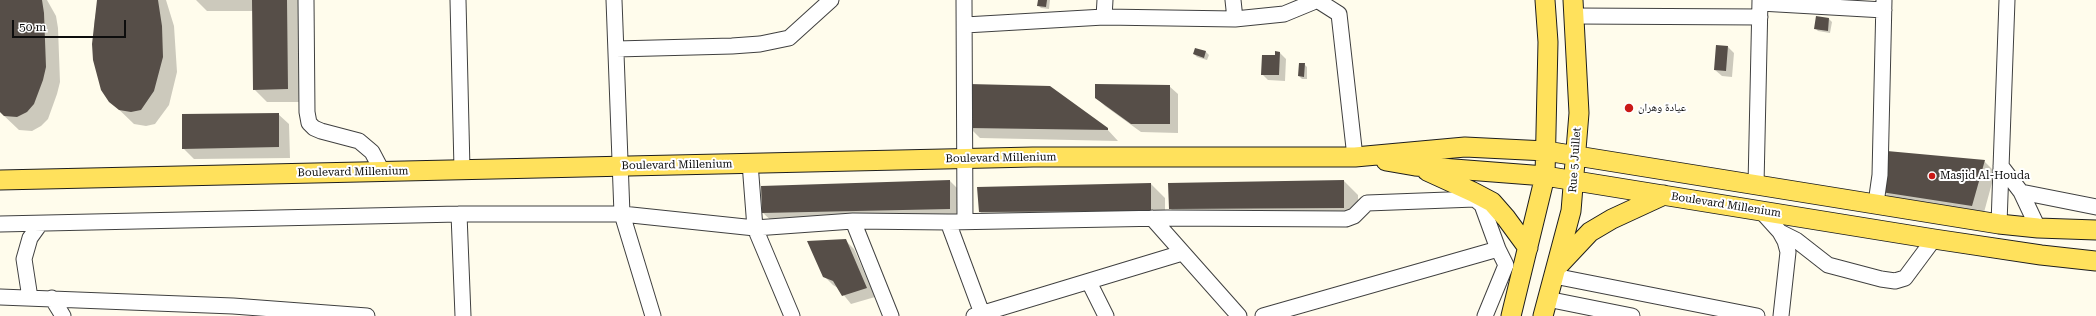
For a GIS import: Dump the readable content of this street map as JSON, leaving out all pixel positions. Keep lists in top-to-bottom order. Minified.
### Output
{"streets":{"main road":["Boulevard Millenium","Rue 5 Juillet"]},"crossings":[["Boulevard Millenium","Rue 5 Juillet"]],"places":["عيادة وهران","Masjid Al-Houda"],"scale_bar":"50 m"}
